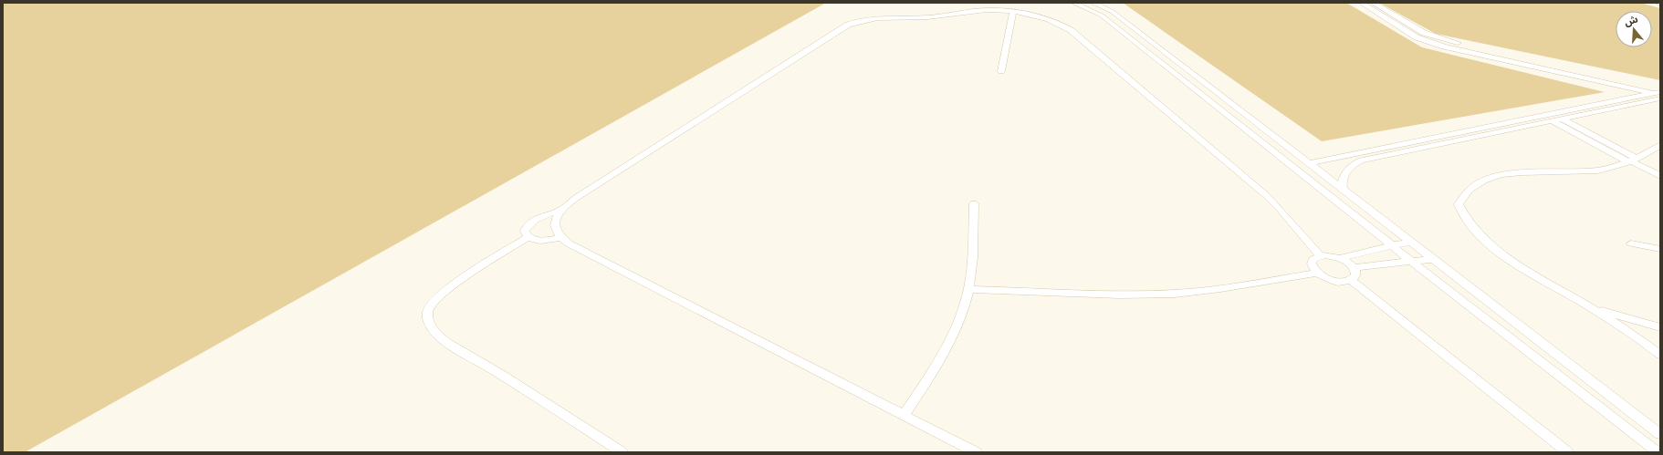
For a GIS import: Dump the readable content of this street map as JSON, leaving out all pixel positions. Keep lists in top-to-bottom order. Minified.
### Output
{"north":"top"}
